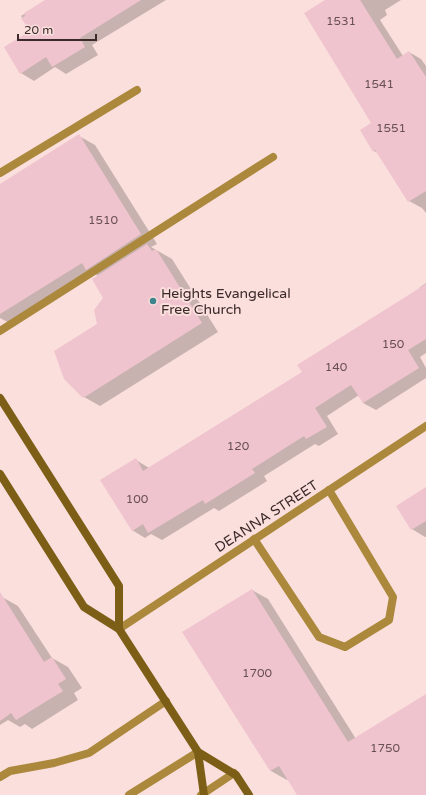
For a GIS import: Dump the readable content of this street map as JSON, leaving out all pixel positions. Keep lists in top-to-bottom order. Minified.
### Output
{"streets":{"street":["DEANNA STREET"]},"places":["Heights Evangelical Free Church"],"house_numbers":["1531","1541","1551","1510","150","140","120","100","1700","1750"],"scale_bar":"20 m"}
